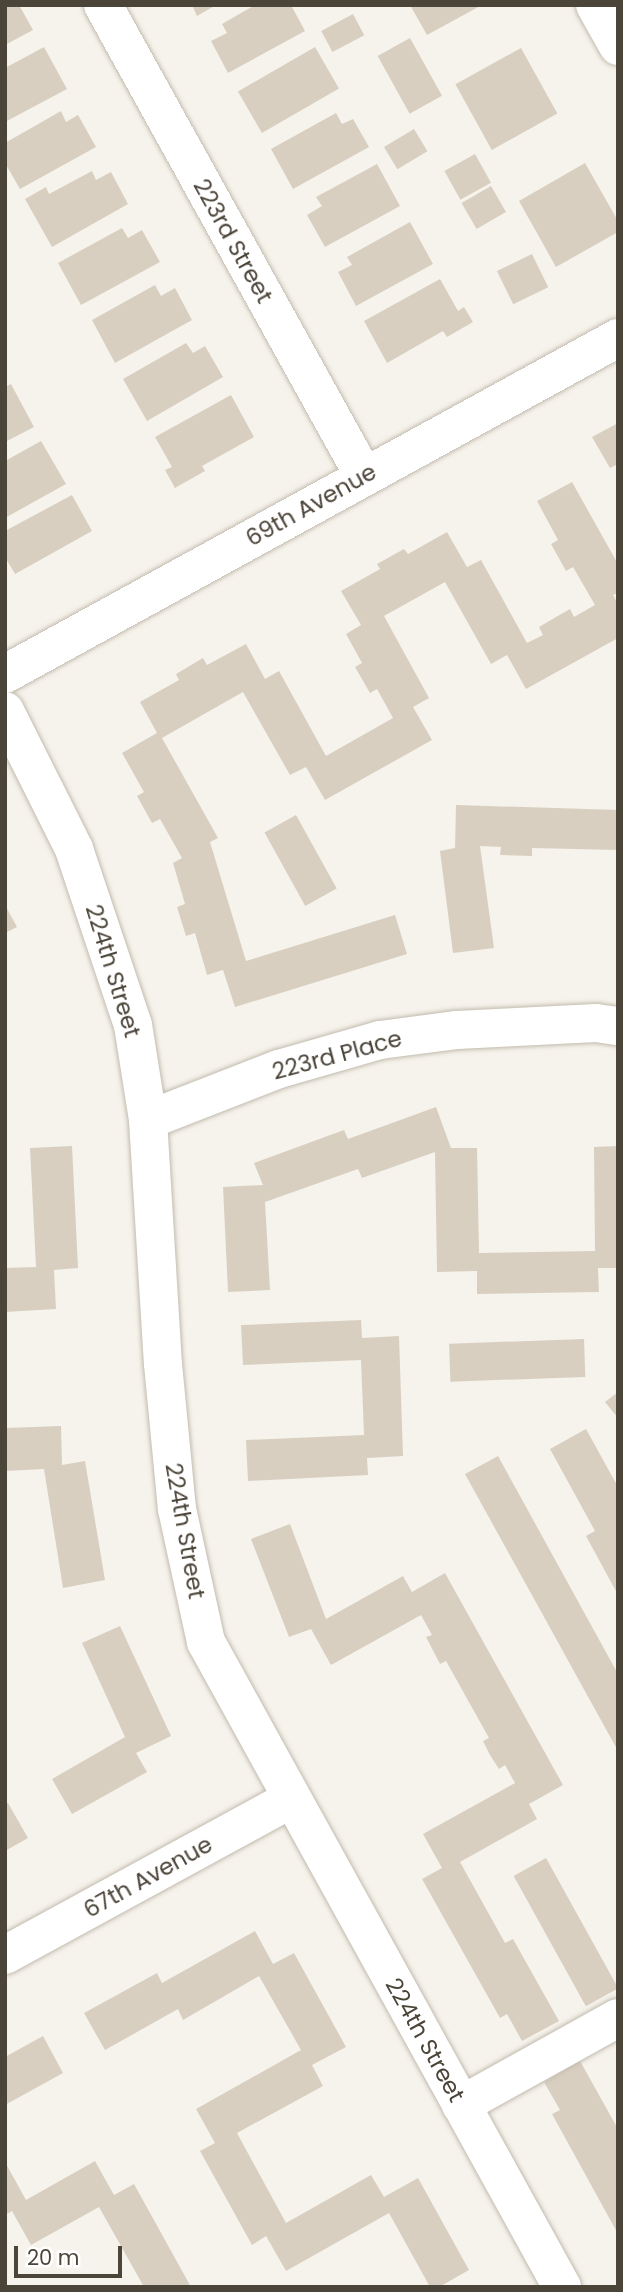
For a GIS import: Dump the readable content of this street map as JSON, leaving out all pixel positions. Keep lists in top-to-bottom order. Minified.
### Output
{"streets":{"street":["223rd Street","69th Avenue","224th Street","223rd Place","67th Avenue"]},"crossings":[["223rd Street","69th Avenue"],["224th Street","223rd Place"],["224th Street","67th Avenue"]],"scale_bar":"20 m"}
